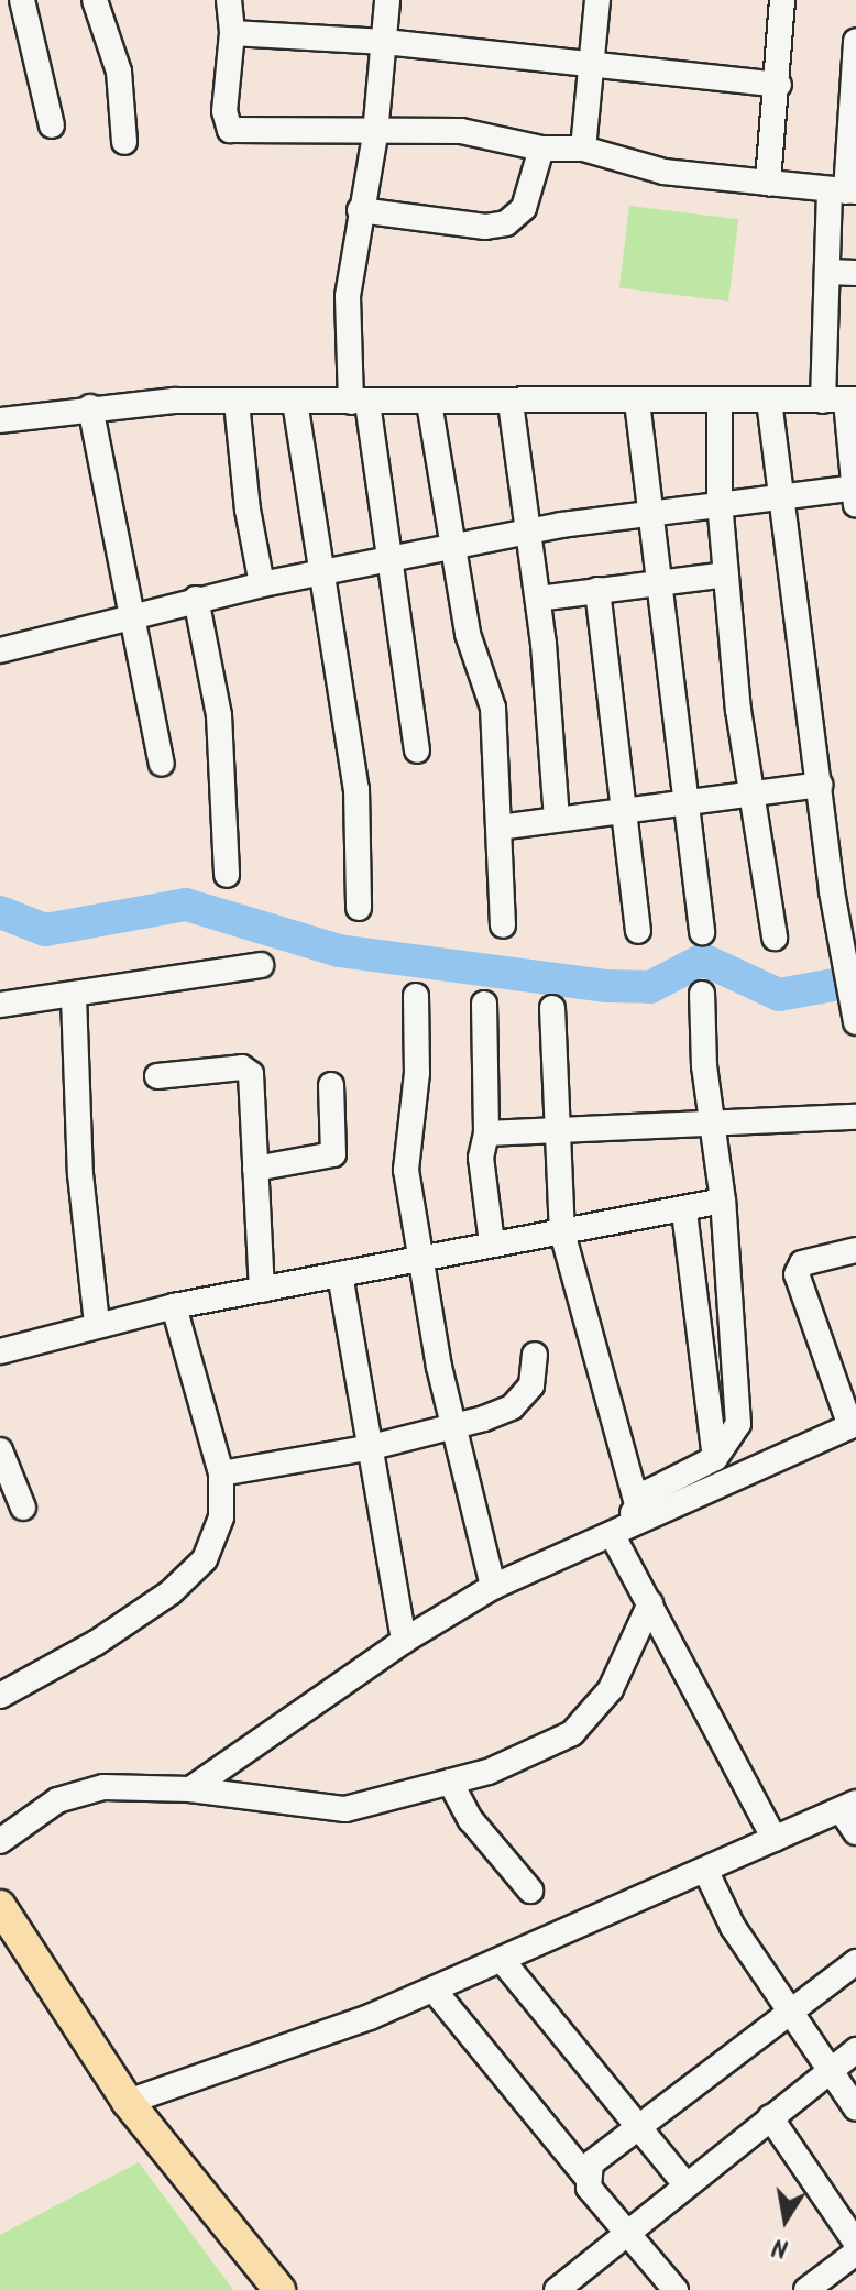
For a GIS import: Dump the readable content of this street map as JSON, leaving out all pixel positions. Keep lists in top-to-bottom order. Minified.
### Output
{"north":"bottom"}
